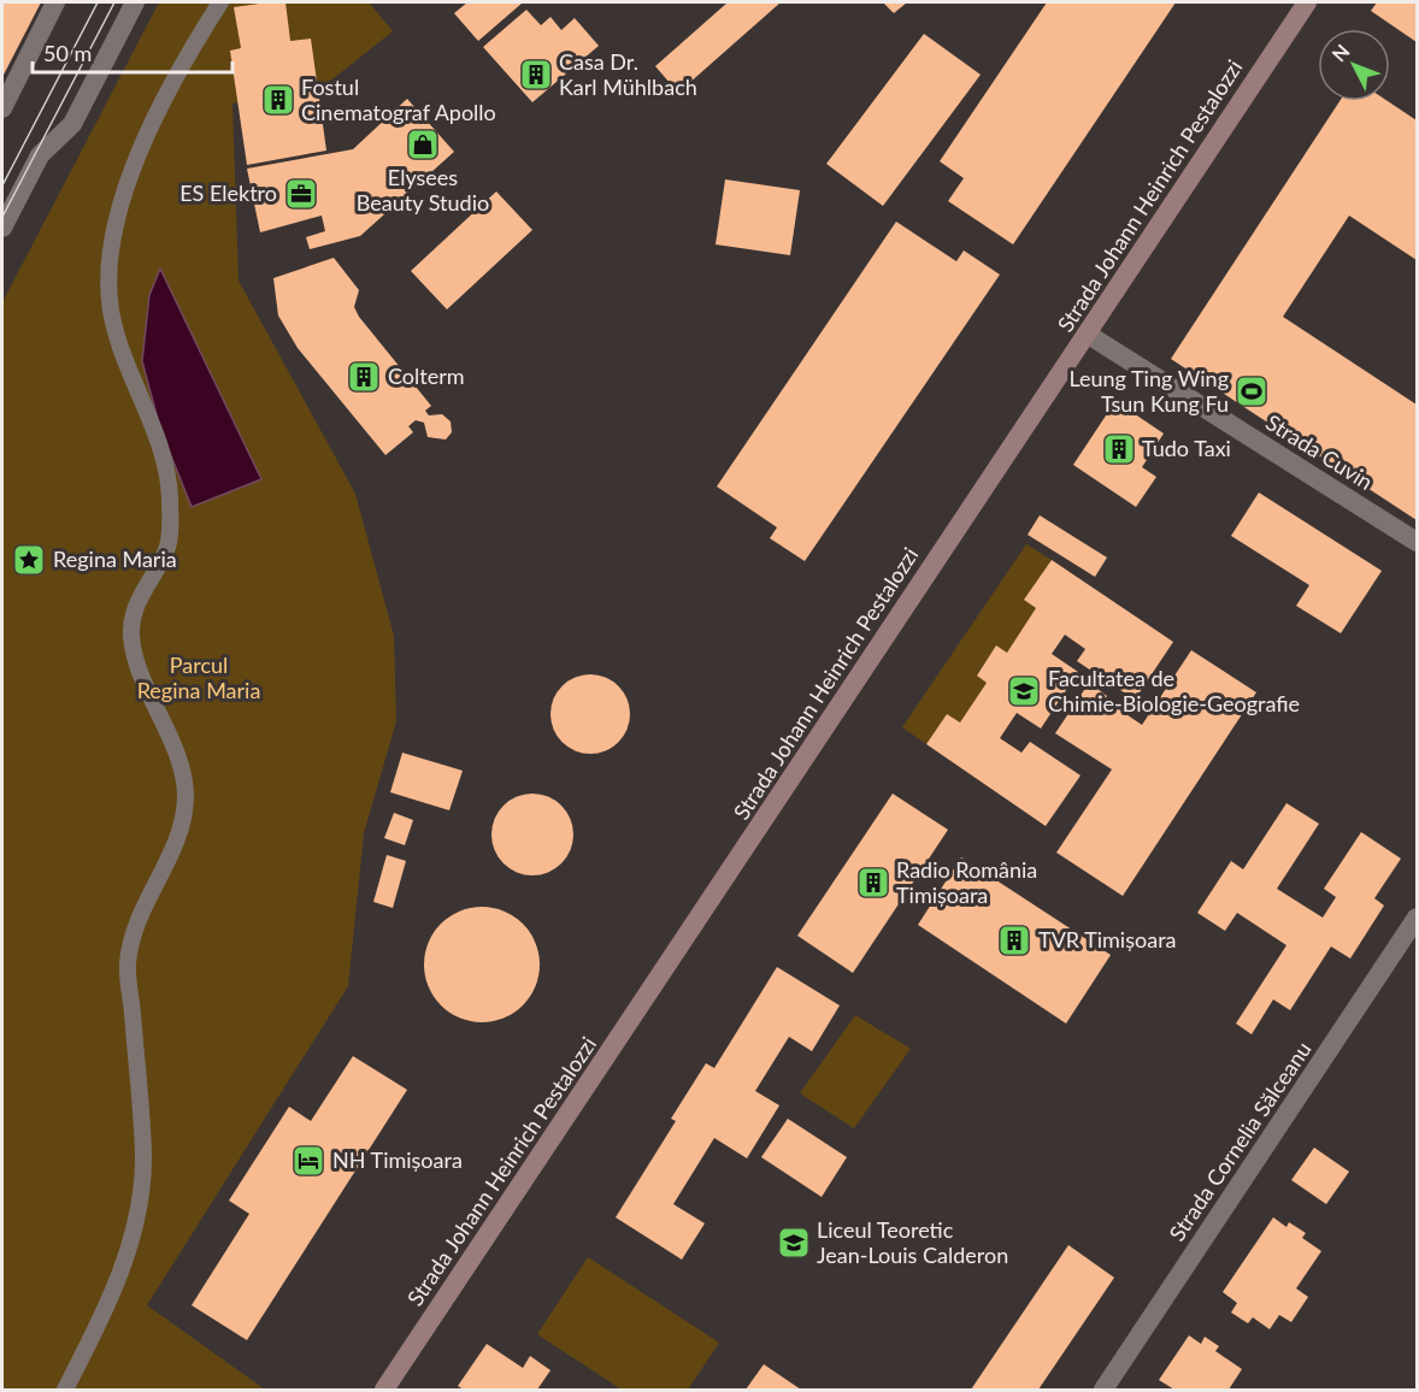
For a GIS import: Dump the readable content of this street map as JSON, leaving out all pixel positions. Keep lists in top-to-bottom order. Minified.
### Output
{"streets":{"main road":["Strada Johann Heinrich Pestalozzi"],"street":["Strada Cuvin","Strada Cornelia Sălceanu"]},"crossings":[["Strada Johann Heinrich Pestalozzi","Strada Cuvin"]],"parks":["Parcul Regina Maria"],"places":{"building":["Casa Dr. Karl Mühlbach","Fostul Cinematograf Apollo","Colterm","Tudo Taxi","Radio România Timișoara","TVR Timișoara"],"shop":["Elysees Beauty Studio"],"office":["ES Elektro"],"sports":["Leung Ting Wing Tsun Kung Fu"],"place":["Regina Maria"],"school or university":["Facultatea de Chimie-Biologie-Geografie","Liceul Teoretic Jean-Louis Calderon"],"hotel":["NH Timișoara"]},"scale_bar":"50 m","north":"top left"}
